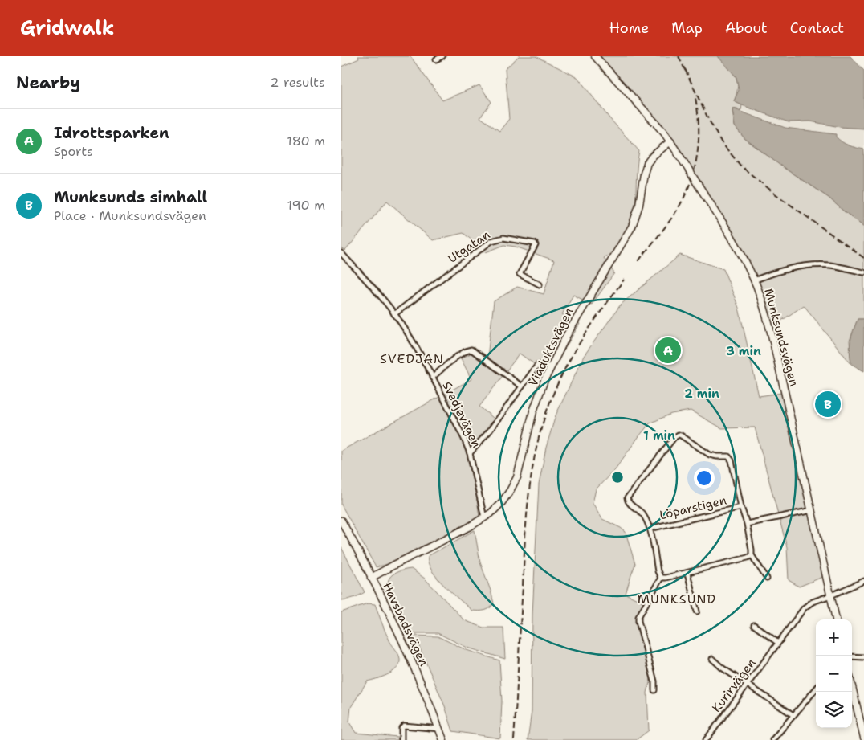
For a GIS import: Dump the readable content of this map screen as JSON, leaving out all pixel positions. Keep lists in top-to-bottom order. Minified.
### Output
{"streets":{"street":["Utgatan","Munksundsvägen","Viaduktsvägen","Svedjevägen","Löparstigen","Havsbadsvägen","Kurirvägen"]},"crossings":[["Utgatan","Svedjevägen"],["Munksundsvägen","Viaduktsvägen"],["Munksundsvägen","Kurirvägen"],["Viaduktsvägen","Svedjevägen"],["Viaduktsvägen","Havsbadsvägen"]],"districts":["SVEDJAN","MUNKSUND"],"page":{"header":"Gridwalk","nav":["Home","Map","About","Contact"],"heading":["Nearby","2 results"],"list":[{"mark":"A","name":"Idrottsparken","note":"Sports","value":"180 m"},{"mark":"B","name":"Munksunds simhall","note":"Place · Munksundsvägen","value":"190 m"}],"pins":["A","B"],"map_buttons":["+","−"]},"rings":["3 min","2 min","1 min"]}
